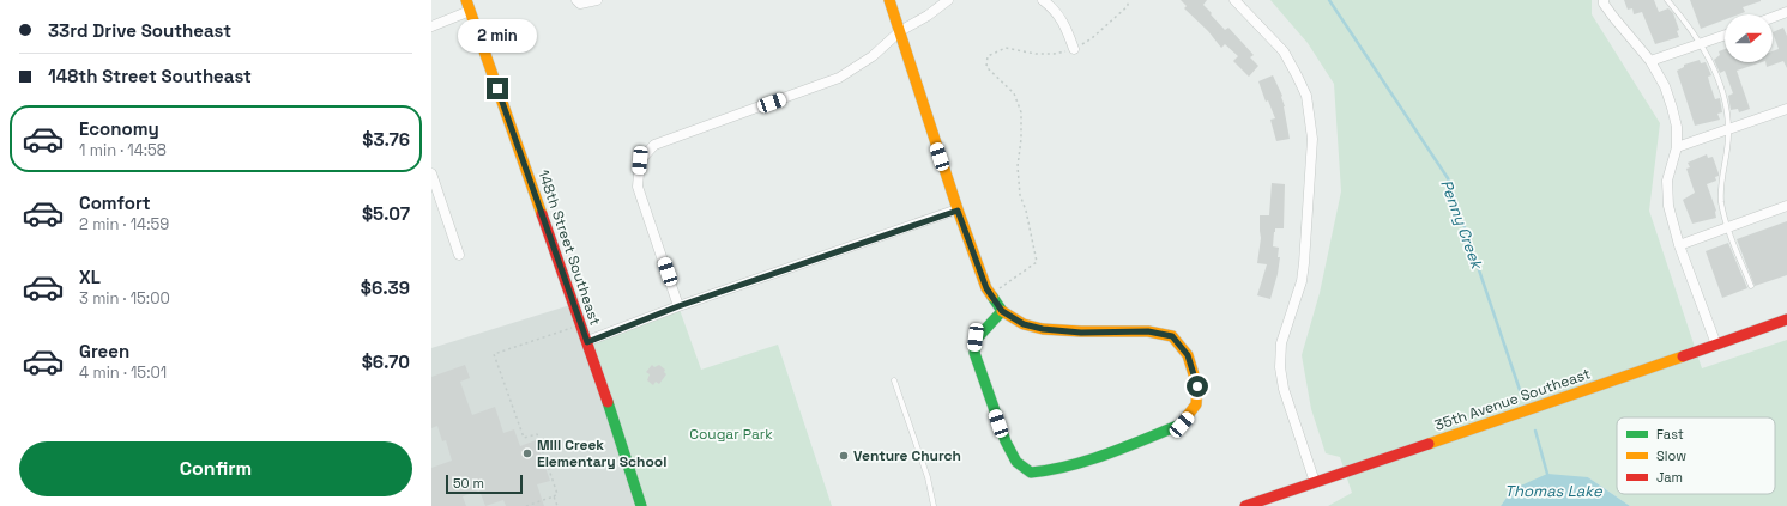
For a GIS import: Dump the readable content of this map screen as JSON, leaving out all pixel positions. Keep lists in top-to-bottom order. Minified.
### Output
{"streets":{"street":["148th Street Southeast","35th Avenue Southeast"]},"water":["Penny Creek","Thomas Lake"],"parks":["Cougar Park"],"places":["Mill Creek Elementary School","Venture Church"],"legend":["Fast","Slow","Jam"],"scale_bar":"50 m","north":"right","page":{"banner":["33rd Drive Southeast","148th Street Southeast"],"bubble":"2 min","list":[{"name":"Economy","note":"1 min · 14:58","value":"$3.76"},{"name":"Comfort","note":"2 min · 14:59","value":"$5.07"},{"name":"XL","note":"3 min · 15:00","value":"$6.39"},{"name":"Green","note":"4 min · 15:01","value":"$6.70"}],"buttons":"Confirm","scale":"50 m"}}
